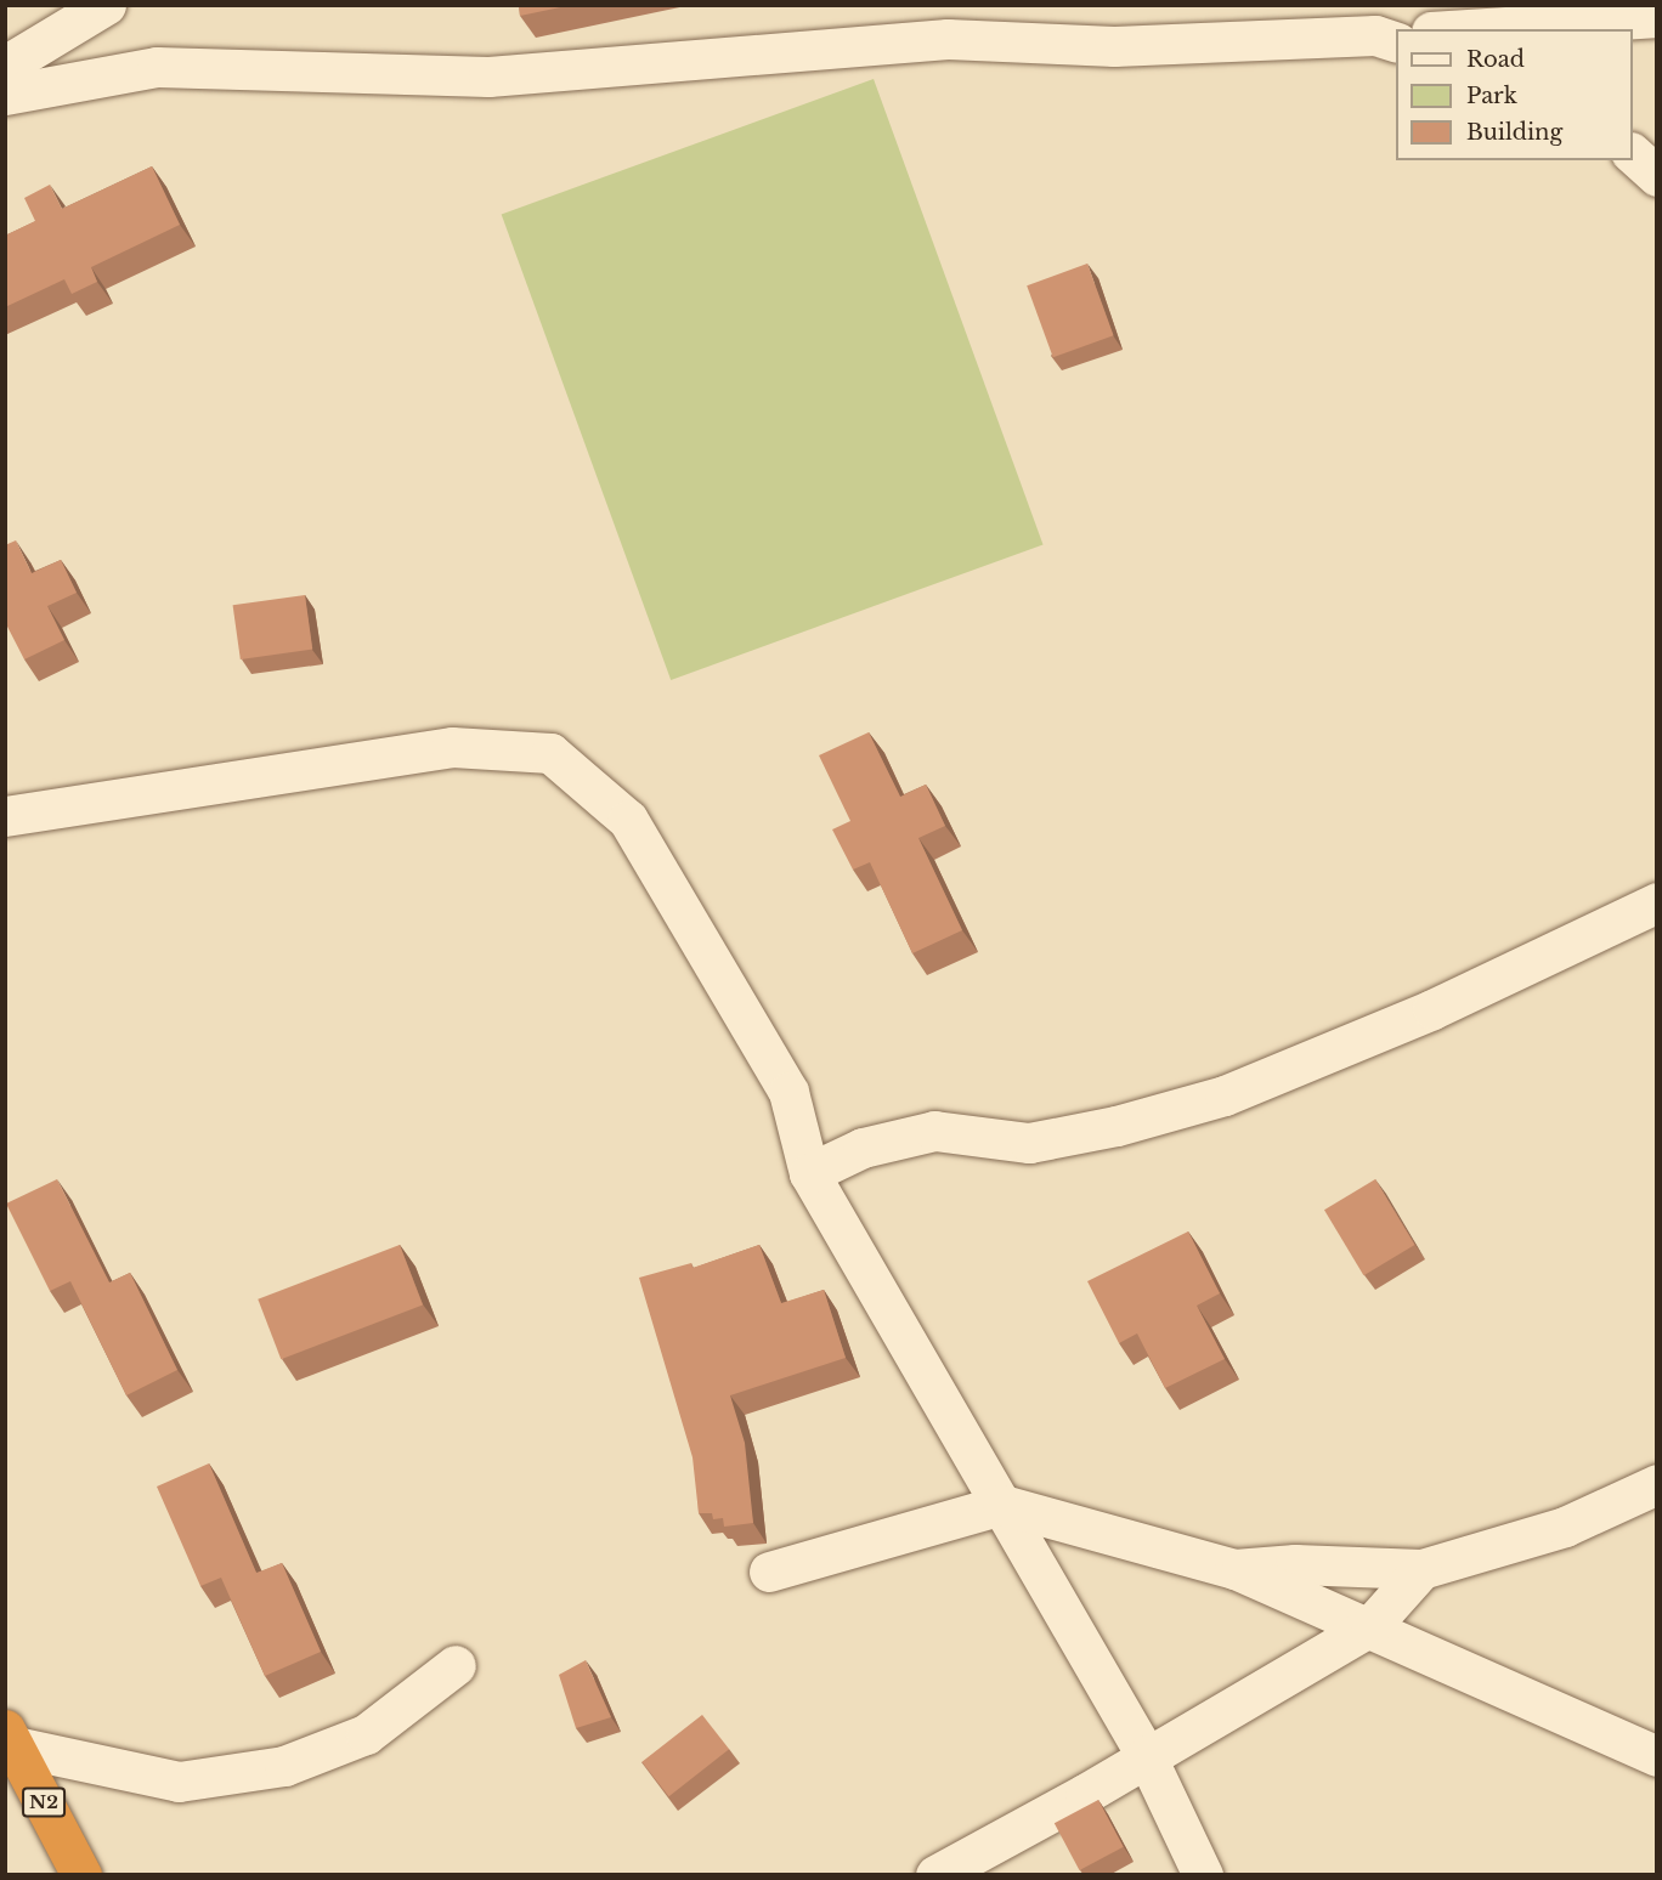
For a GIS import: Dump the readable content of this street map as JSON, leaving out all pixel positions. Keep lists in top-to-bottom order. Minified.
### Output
{"streets":{"highway":["N2"]},"legend":["Road","Park","Building"]}
